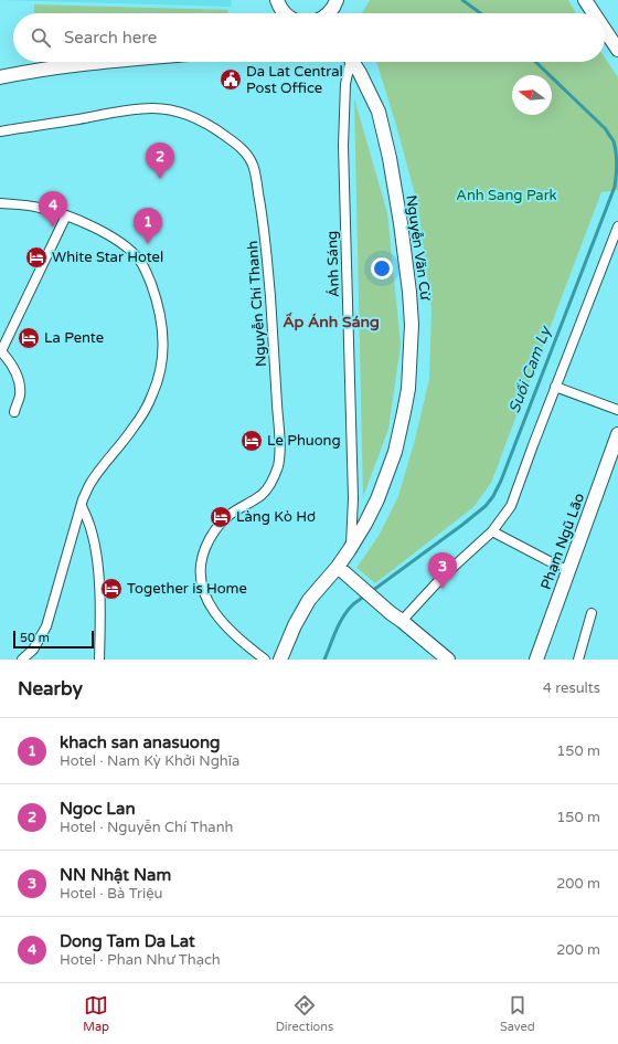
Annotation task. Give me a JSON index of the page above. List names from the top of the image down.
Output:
{
  "streets": {
    "main road": ["Nguyễn Văn Cừ", "Phạm Ngũ Lão"],
    "street": ["Ánh Sáng", "Nguyễn Chí Thanh"]
  },
  "crossings": [
    ["Nguyễn Văn Cừ", "Ánh Sáng"]
  ],
  "districts": ["Ấp Ánh Sáng"],
  "water": ["Suối Cam Ly"],
  "parks": ["Anh Sang Park"],
  "places": {
    "public building": ["Da Lat Central Post Office"],
    "hotel": [
      "White Star Hotel",
      "La Pente",
      "Le Phuong",
      "Làng Kò Hơ",
      "Together is Home"
    ]
  },
  "scale_bar": "50 m",
  "north": "left",
  "page": {
    "search": "Search here",
    "pins": [
      "2",
      "4",
      "1",
      "3"
    ],
    "scale": "50 m",
    "heading": ["Nearby", "4 results"],
    "list": [
      {
        "mark": "1",
        "name": "khach san anasuong",
        "note": "Hotel · Nam Kỳ Khởi Nghĩa",
        "value": "150 m"
      },
      {
        "mark": "2",
        "name": "Ngoc Lan",
        "note": "Hotel · Nguyễn Chí Thanh",
        "value": "150 m"
      },
      {
        "mark": "3",
        "name": "NN Nhật Nam",
        "note": "Hotel · Bà Triệu",
        "value": "200 m"
      },
      {
        "mark": "4",
        "name": "Dong Tam Da Lat",
        "note": "Hotel · Phan Như Thạch",
        "value": "200 m"
      }
    ],
    "nav": ["Map", "Directions", "Saved"]
  }
}
